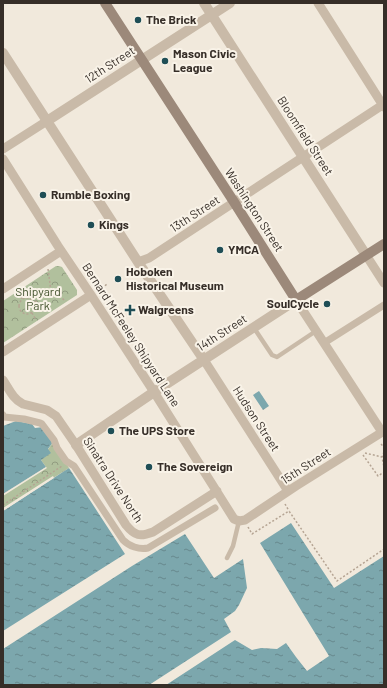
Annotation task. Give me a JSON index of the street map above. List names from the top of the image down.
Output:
{
  "streets": {
    "main road": ["Washington Street", "14th Street"],
    "street": [
      "12th Street",
      "Bloomfield Street",
      "13th Street",
      "Bernard McFeeley Shipyard Lane",
      "Hudson Street",
      "15th Street",
      "Sinatra Drive North"
    ]
  },
  "crossings": [
    ["12th Street", "Bloomfield Street"],
    ["12th Street", "Washington Street"],
    ["Bloomfield Street", "13th Street"],
    ["Bloomfield Street", "14th Street"],
    ["Washington Street", "13th Street"],
    ["Washington Street", "14th Street"],
    ["Washington Street", "15th Street"],
    ["14th Street", "Bernard McFeeley Shipyard Lane"],
    ["14th Street", "Hudson Street"],
    ["14th Street", "Sinatra Drive North"],
    ["Bernard McFeeley Shipyard Lane", "15th Street"],
    ["Bernard McFeeley Shipyard Lane", "Sinatra Drive North"],
    ["Hudson Street", "15th Street"]
  ],
  "parks": ["Shipyard Park"],
  "places": {
    "other": [
      "The Brick",
      "Mason Civic League",
      "Rumble Boxing",
      "Kings",
      "YMCA",
      "Hoboken Historical Museum",
      "SoulCycle",
      "The UPS Store",
      "The Sovereign"
    ],
    "health": ["Walgreens"]
  }
}
